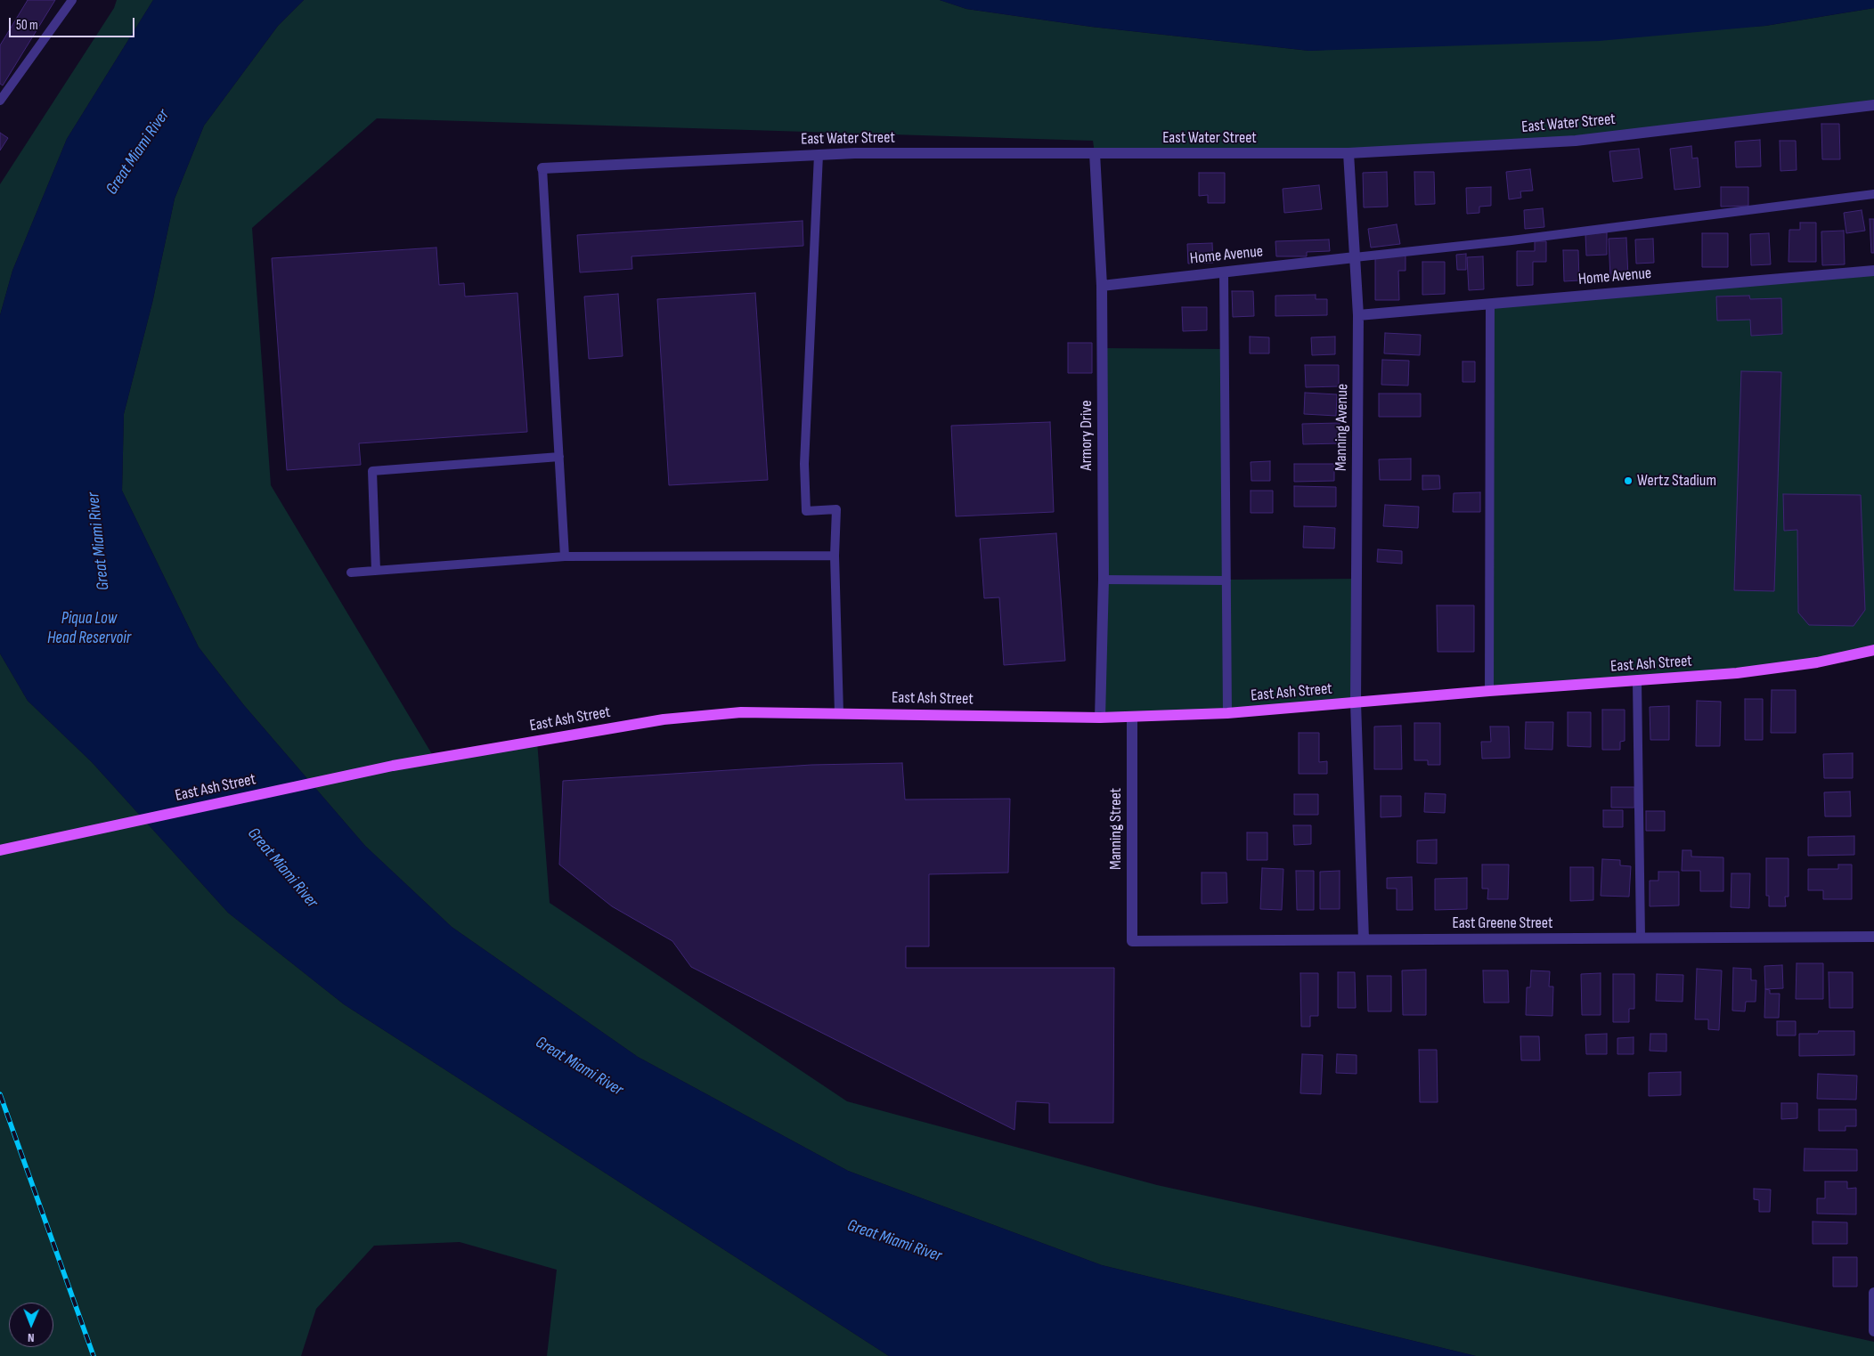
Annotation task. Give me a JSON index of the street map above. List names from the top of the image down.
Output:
{
  "streets": {
    "main road": ["East Ash Street"],
    "street": [
      "East Water Street",
      "Home Avenue",
      "Manning Avenue",
      "Armory Drive",
      "Manning Street",
      "East Greene Street"
    ]
  },
  "crossings": [
    ["East Water Street", "Manning Avenue"],
    ["East Water Street", "Armory Drive"],
    ["Home Avenue", "Manning Avenue"],
    ["Home Avenue", "Armory Drive"],
    ["Manning Avenue", "East Ash Street"],
    ["Manning Avenue", "East Greene Street"],
    ["Armory Drive", "East Ash Street"],
    ["East Ash Street", "Manning Street"],
    ["Manning Street", "East Greene Street"]
  ],
  "water": ["Great Miami River", "Piqua Low Head Reservoir"],
  "places": ["Wertz Stadium"],
  "scale_bar": "50 m",
  "north": "bottom"
}
